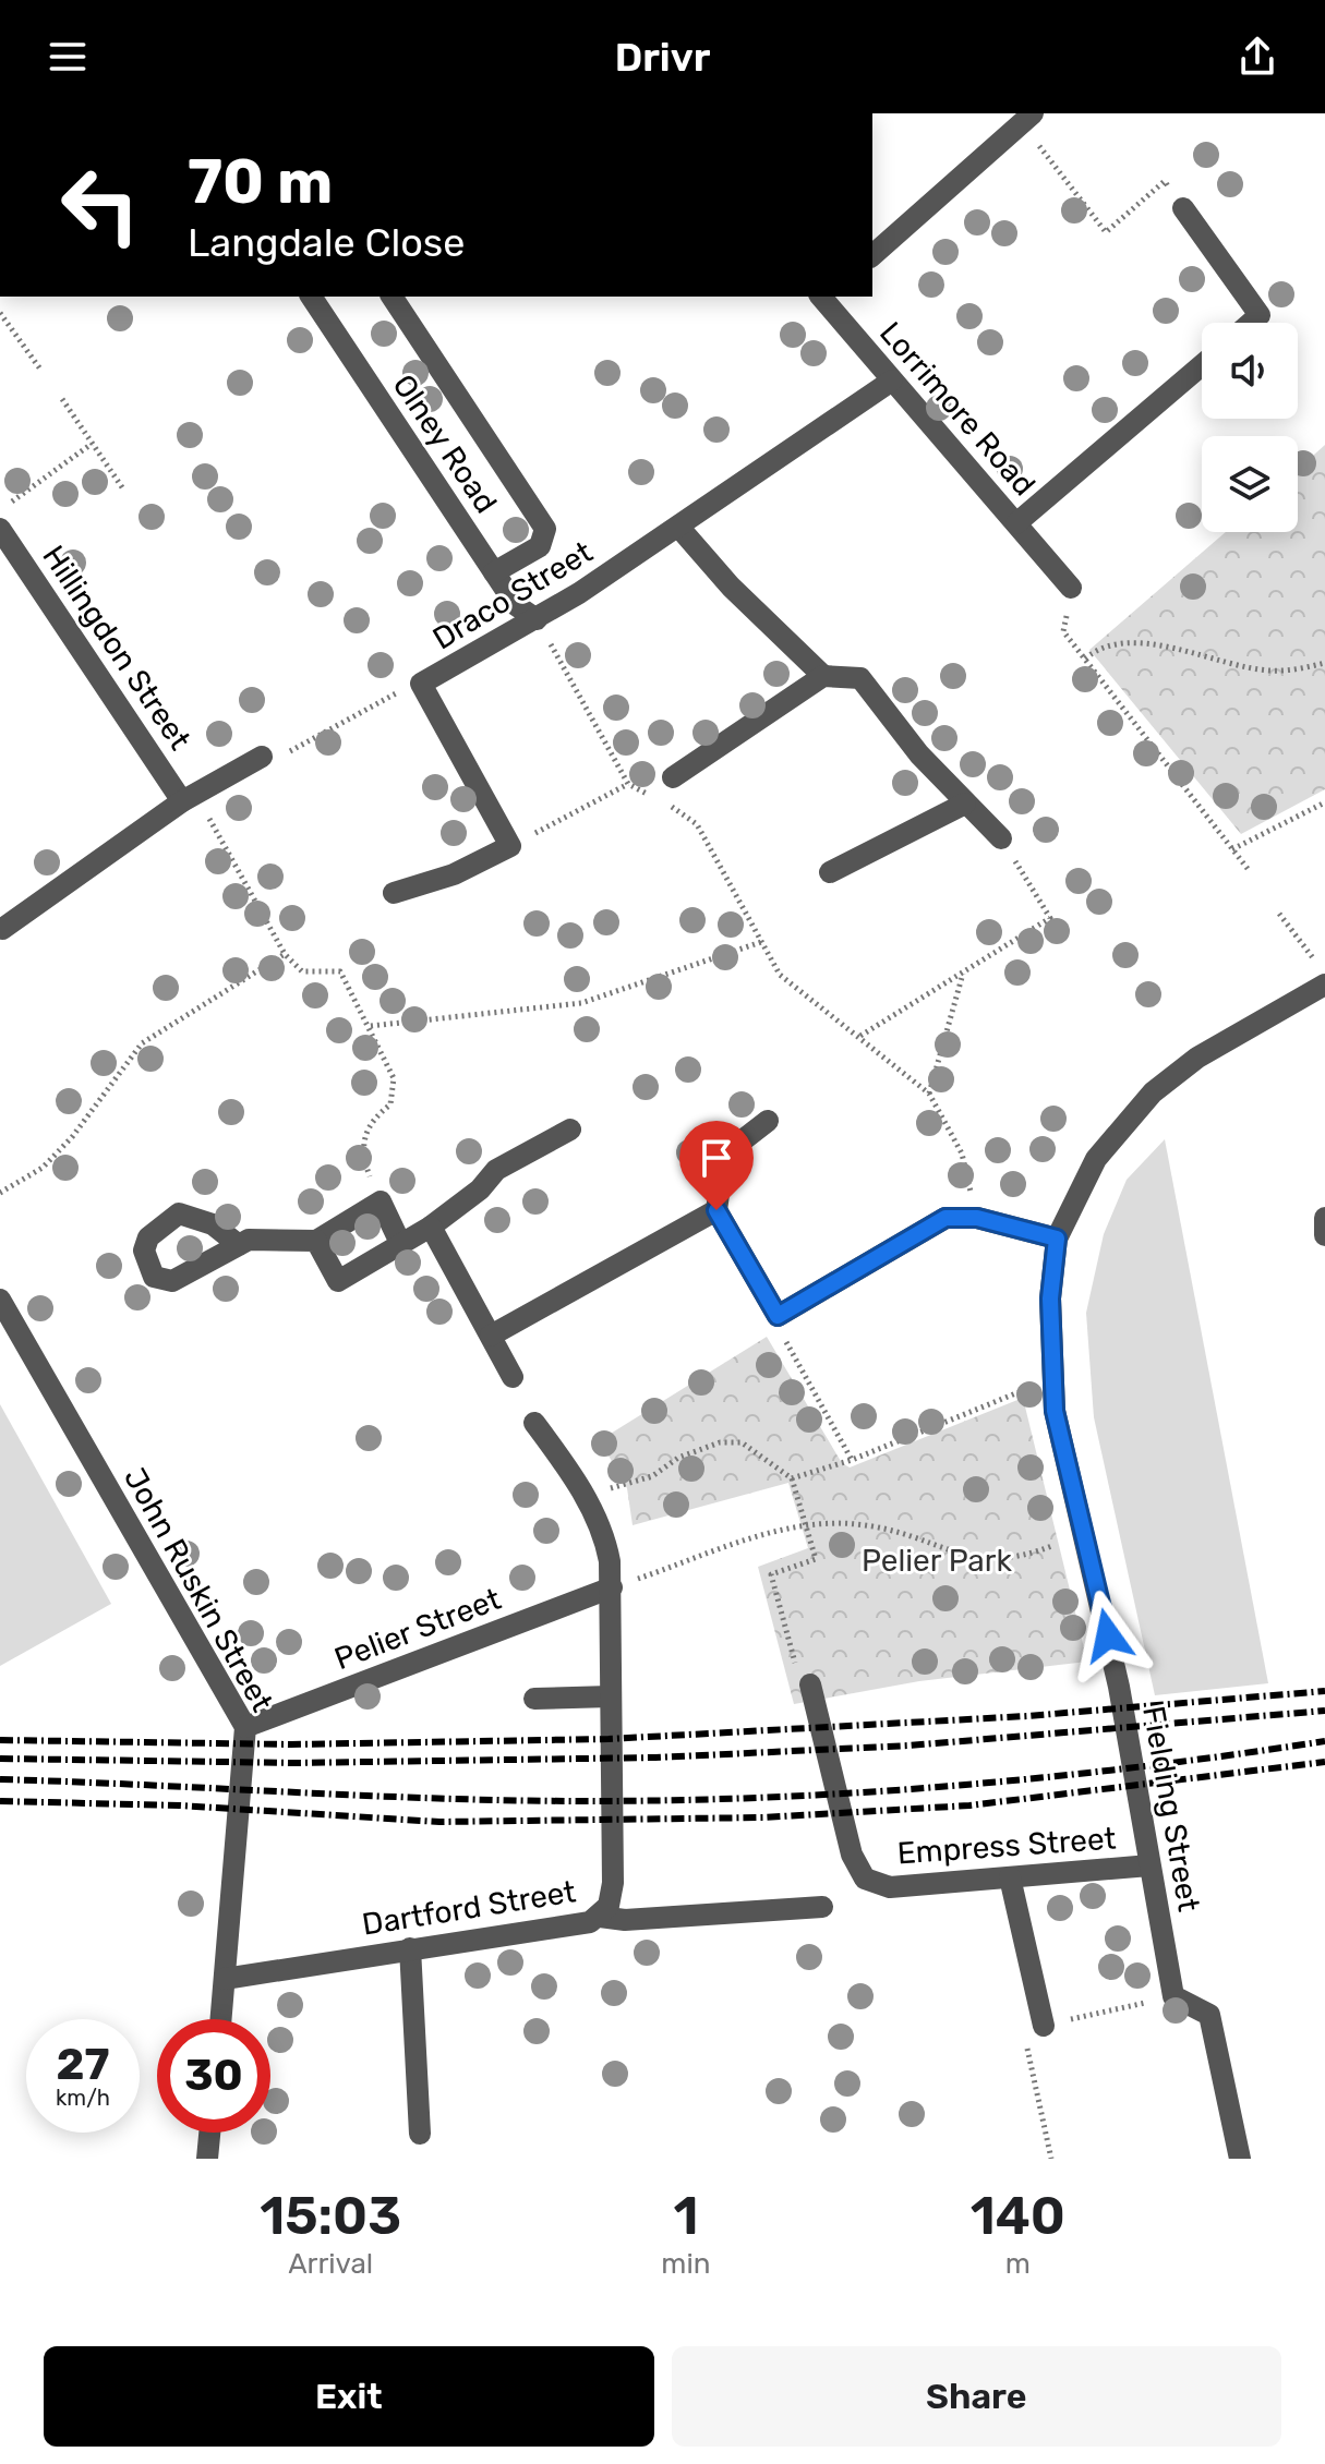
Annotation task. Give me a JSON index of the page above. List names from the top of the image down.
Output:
{
  "streets": {
    "street": [
      "Lorrimore Road",
      "Olney Road",
      "Draco Street",
      "Hillingdon Street",
      "John Ruskin Street",
      "Pelier Street",
      "Fielding Street",
      "Empress Street",
      "Dartford Street"
    ]
  },
  "crossings": [
    ["Lorrimore Road", "Draco Street"],
    ["Olney Road", "Draco Street"],
    ["John Ruskin Street", "Pelier Street"],
    ["John Ruskin Street", "Dartford Street"],
    ["Pelier Street", "Dartford Street"],
    ["Fielding Street", "Empress Street"]
  ],
  "parks": ["Pelier Park"],
  "page": {
    "header": "Drivr",
    "turn": ["70 m", "Langdale Close"],
    "speed": "27 km/h",
    "limit": "30",
    "eta": [
      "15:03",
      "Arrival",
      "1",
      "min",
      "140",
      "m"
    ],
    "buttons": ["Exit", "Share"]
  }
}
